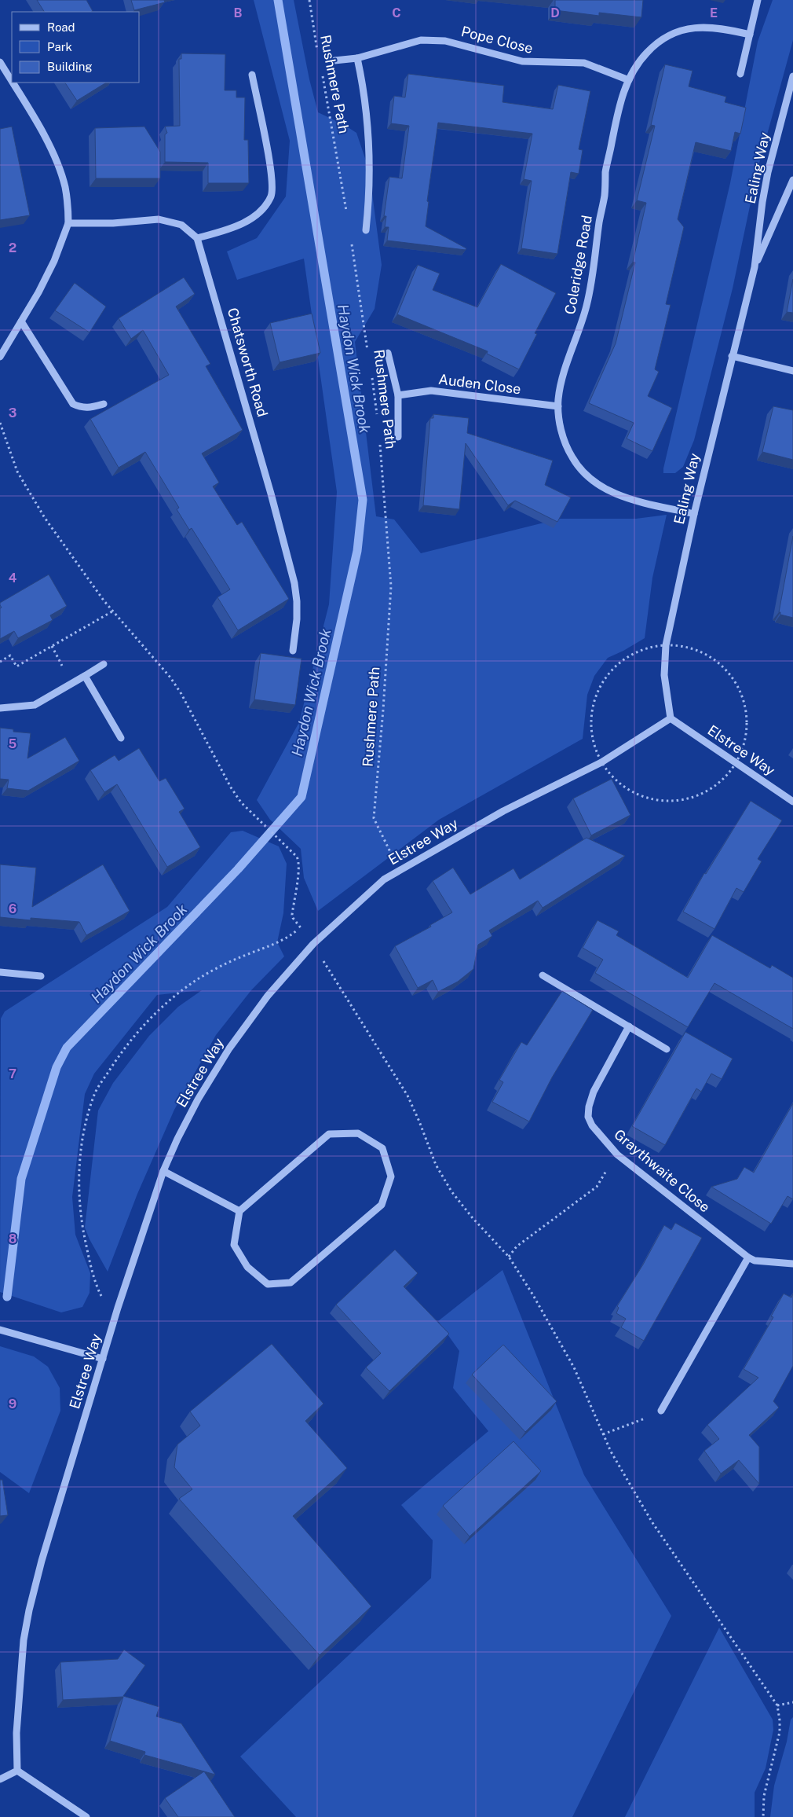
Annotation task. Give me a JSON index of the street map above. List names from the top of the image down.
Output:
{
  "streets": {
    "street": [
      "Pope Close",
      "Ealing Way",
      "Coleridge Road",
      "Chatsworth Road",
      "Auden Close",
      "Elstree Way",
      "Graythwaite Close"
    ],
    "path": ["Rushmere Path"]
  },
  "crossings": [
    ["Pope Close", "Coleridge Road"],
    ["Rushmere Path", "Elstree Way"],
    ["Ealing Way", "Coleridge Road"],
    ["Ealing Way", "Elstree Way"],
    ["Coleridge Road", "Auden Close"]
  ],
  "water": ["Haydon Wick Brook"],
  "legend": ["Road", "Park", "Building"],
  "grid": {
    "columns": [
      "B",
      "C",
      "D",
      "E"
    ],
    "rows": [
      "2",
      "3",
      "4",
      "5",
      "6",
      "7",
      "8",
      "9"
    ]
  }
}
